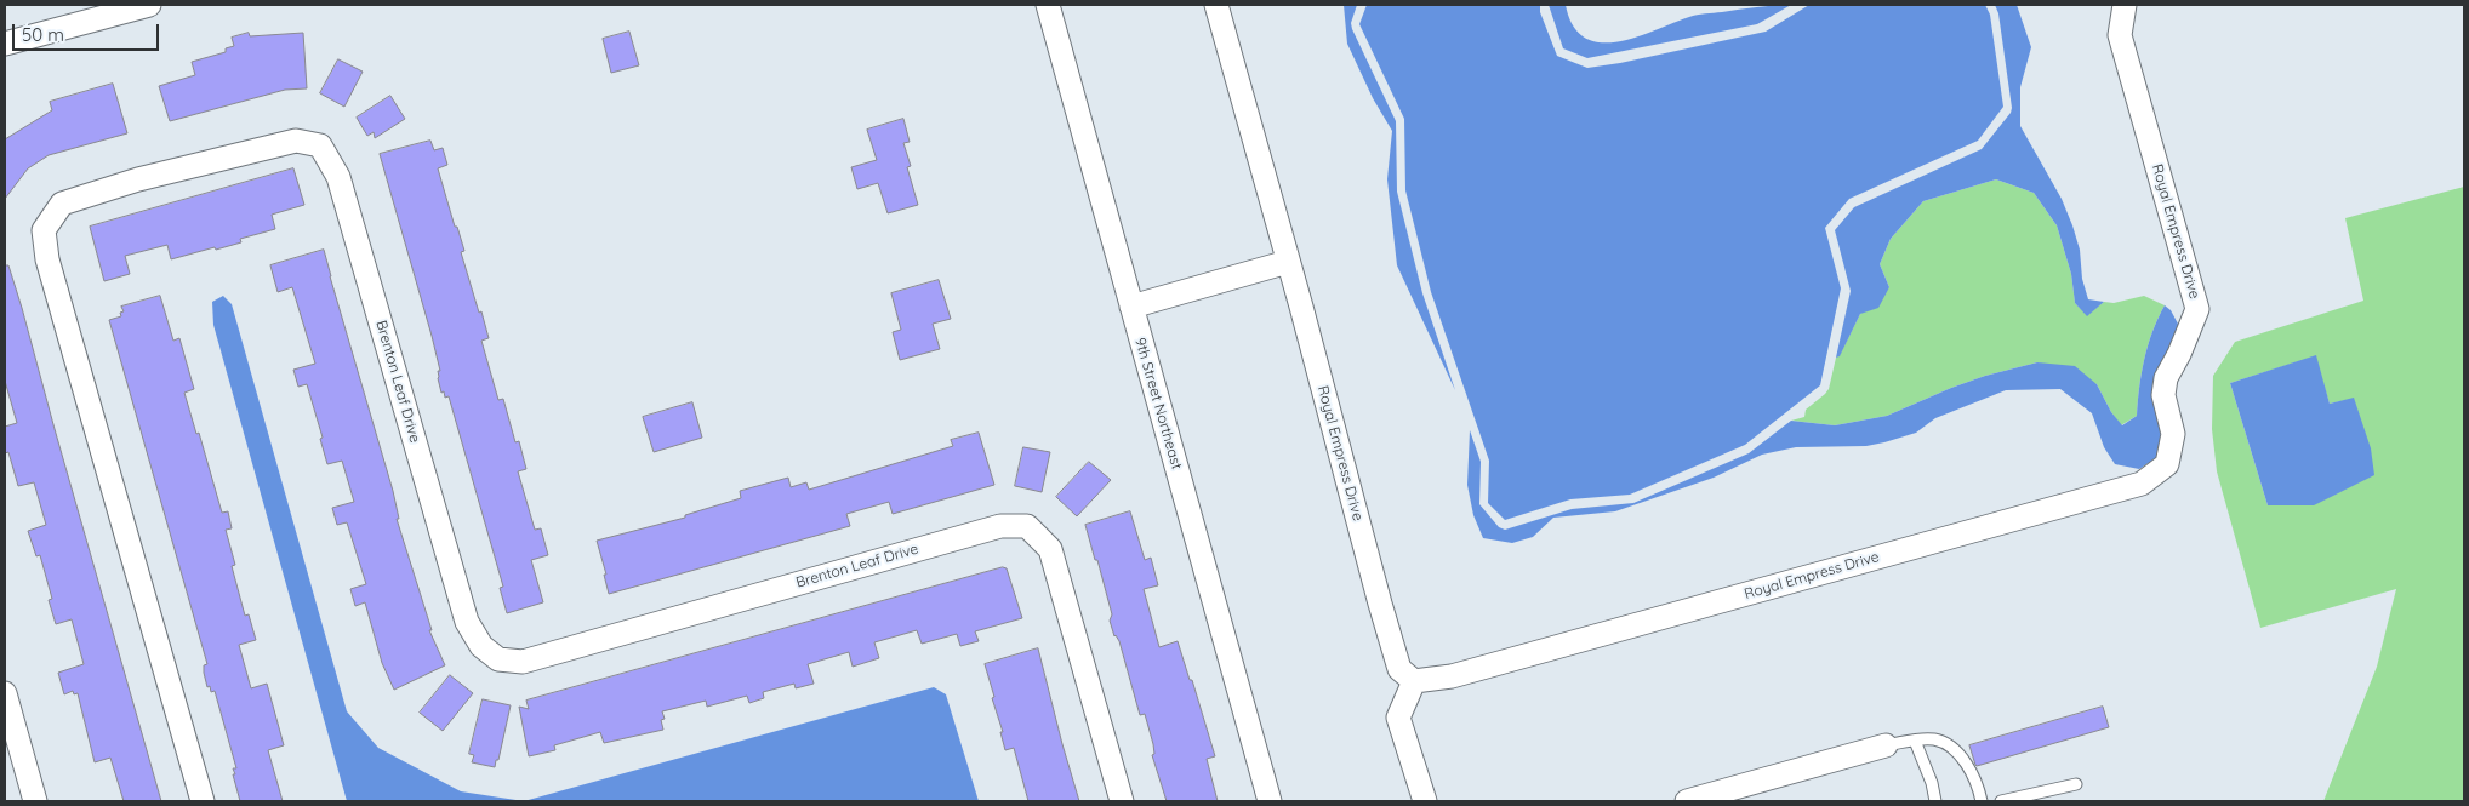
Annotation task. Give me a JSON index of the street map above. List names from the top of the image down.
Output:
{
  "streets": {
    "street": ["Royal Empress Drive", "Brenton Leaf Drive", "9th Street Northeast"]
  },
  "scale_bar": "50 m"
}
